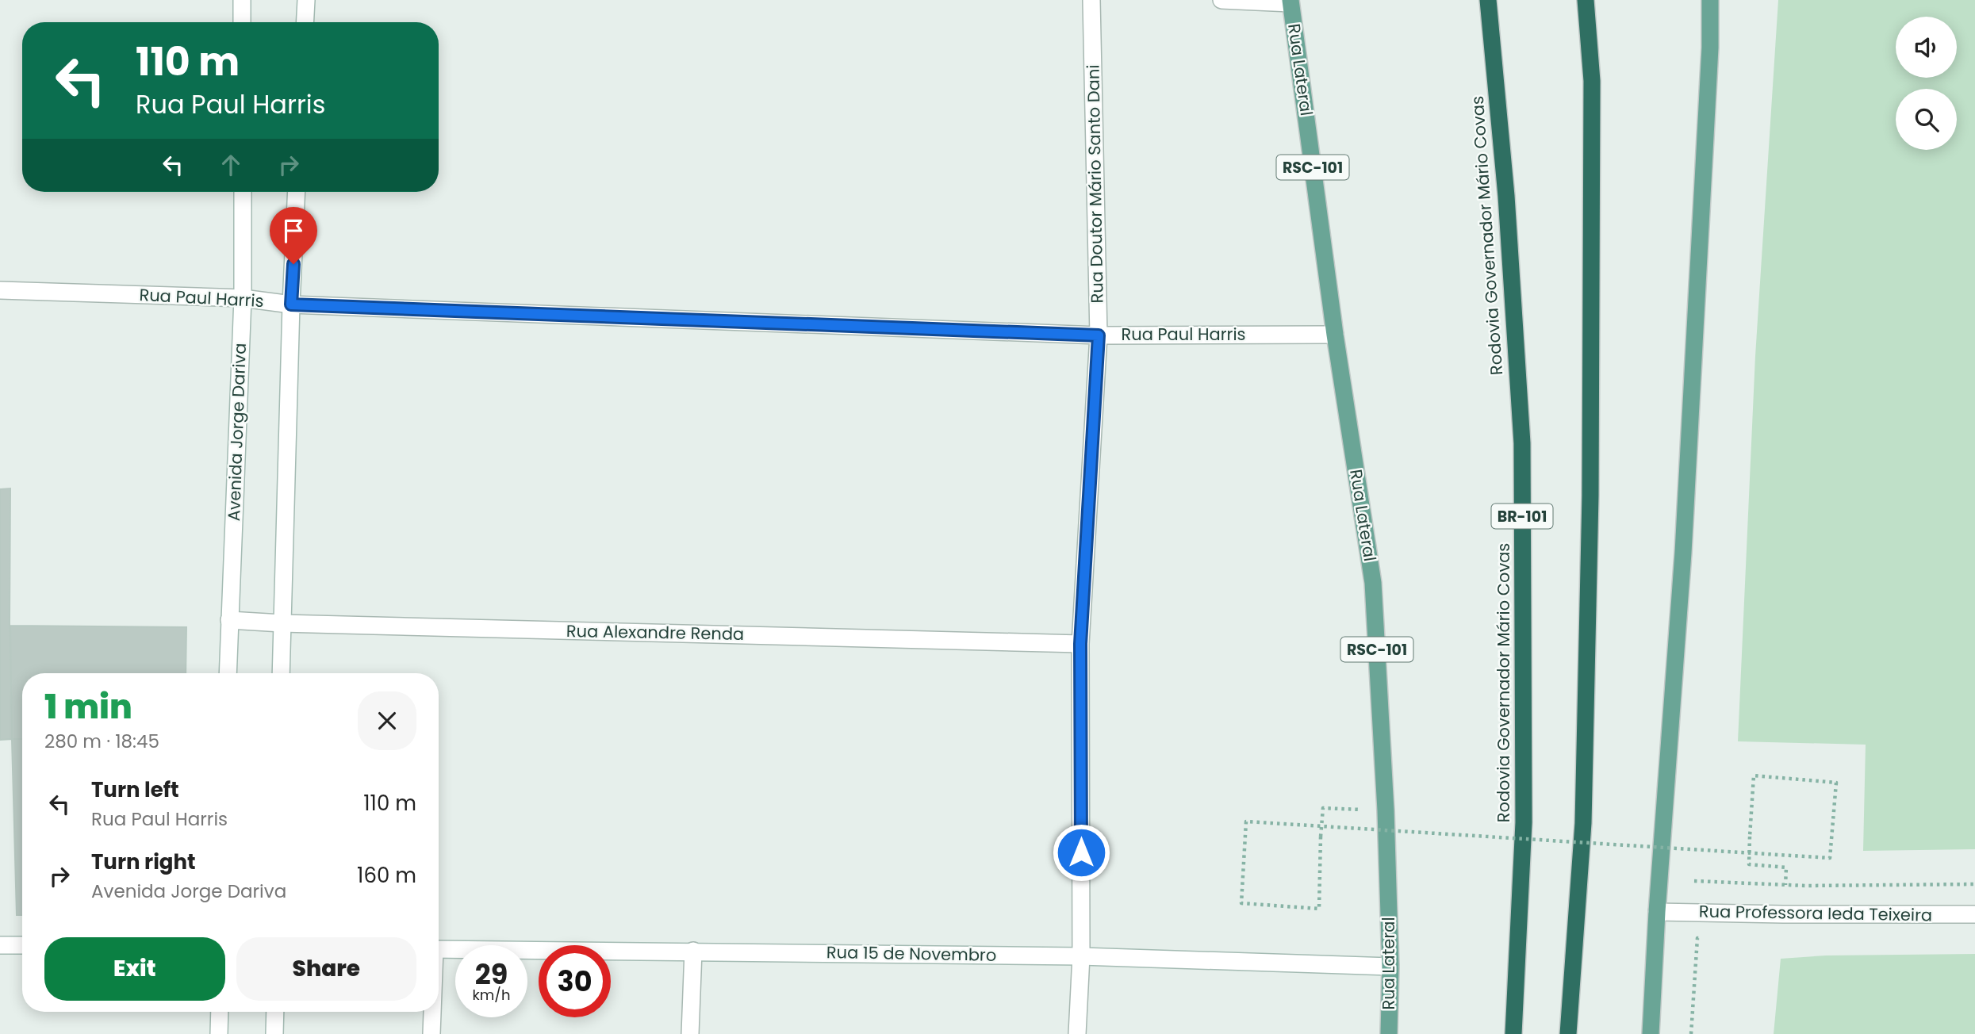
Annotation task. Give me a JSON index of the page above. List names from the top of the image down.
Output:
{
  "streets": {
    "highway": ["Rodovia Governador Mário Covas", "BR-101"],
    "main road": ["Rua Lateral", "RSC-101"],
    "street": [
      "Rua Doutor Mário Santo Dani",
      "Rua Paul Harris",
      "Avenida Jorge Dariva",
      "Rua Alexandre Renda",
      "Rua Professora Ieda Teixeira",
      "Rua 15 de Novembro"
    ]
  },
  "crossings": [
    ["Rua Lateral", "Rua Paul Harris"],
    ["Rua Lateral", "Rua 15 de Novembro"],
    ["Rua Doutor Mário Santo Dani", "Rua Paul Harris"],
    ["Rua Doutor Mário Santo Dani", "Rua Alexandre Renda"],
    ["Rua Doutor Mário Santo Dani", "Rua 15 de Novembro"],
    ["Rua Paul Harris", "Avenida Jorge Dariva"],
    ["Avenida Jorge Dariva", "Rua Alexandre Renda"]
  ],
  "page": {
    "turn": ["110 m", "Rua Paul Harris"],
    "heading": ["1 min", "280 m · 18:45"],
    "list": [
      {
        "name": "Turn left",
        "note": "Rua Paul Harris",
        "value": "110 m"
      },
      {
        "name": "Turn right",
        "note": "Avenida Jorge Dariva",
        "value": "160 m"
      }
    ],
    "buttons": ["Exit", "Share"],
    "speed": "29 km/h",
    "limit": "30"
  }
}
